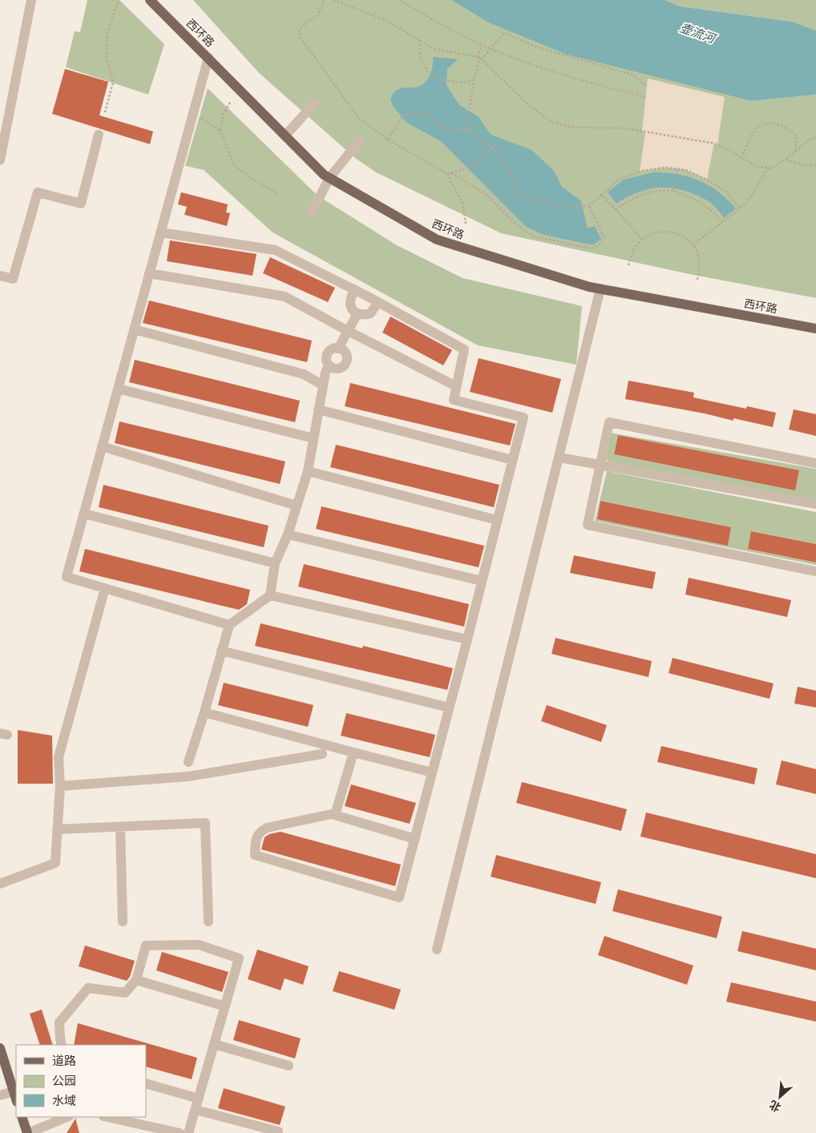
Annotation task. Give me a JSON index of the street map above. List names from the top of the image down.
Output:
{
  "streets": {
    "main road": ["西环路"]
  },
  "water": ["壶流河"],
  "legend": ["道路", "公园", "水域"],
  "north": "bottom left"
}
